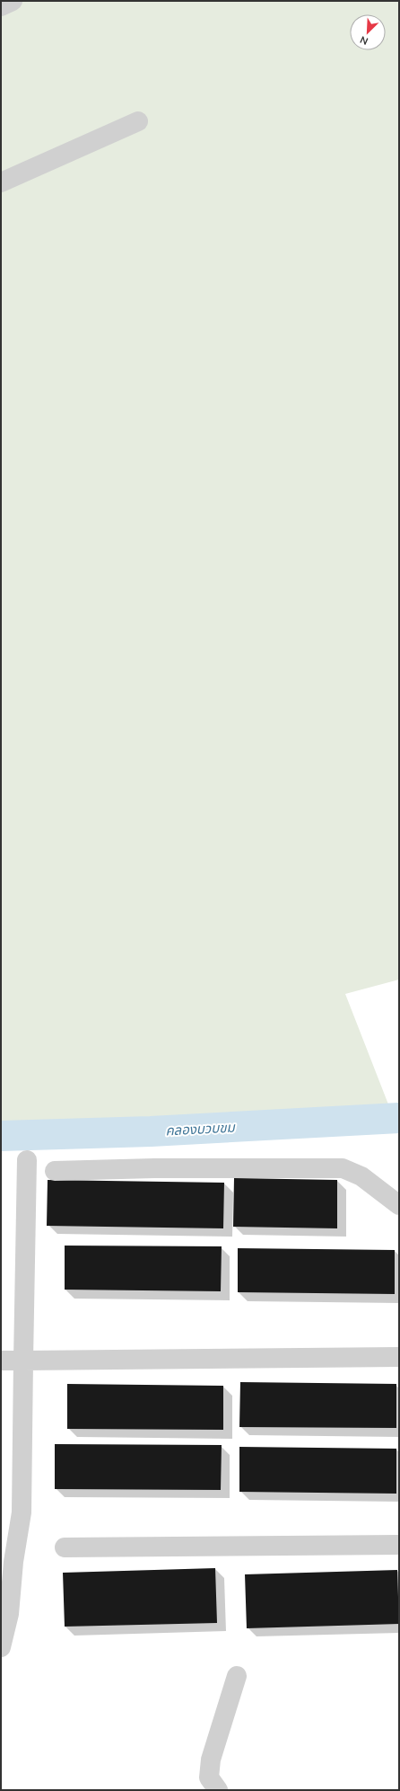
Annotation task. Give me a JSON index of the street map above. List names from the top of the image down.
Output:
{
  "water": ["คลองบวบขม"],
  "north": "bottom left"
}
